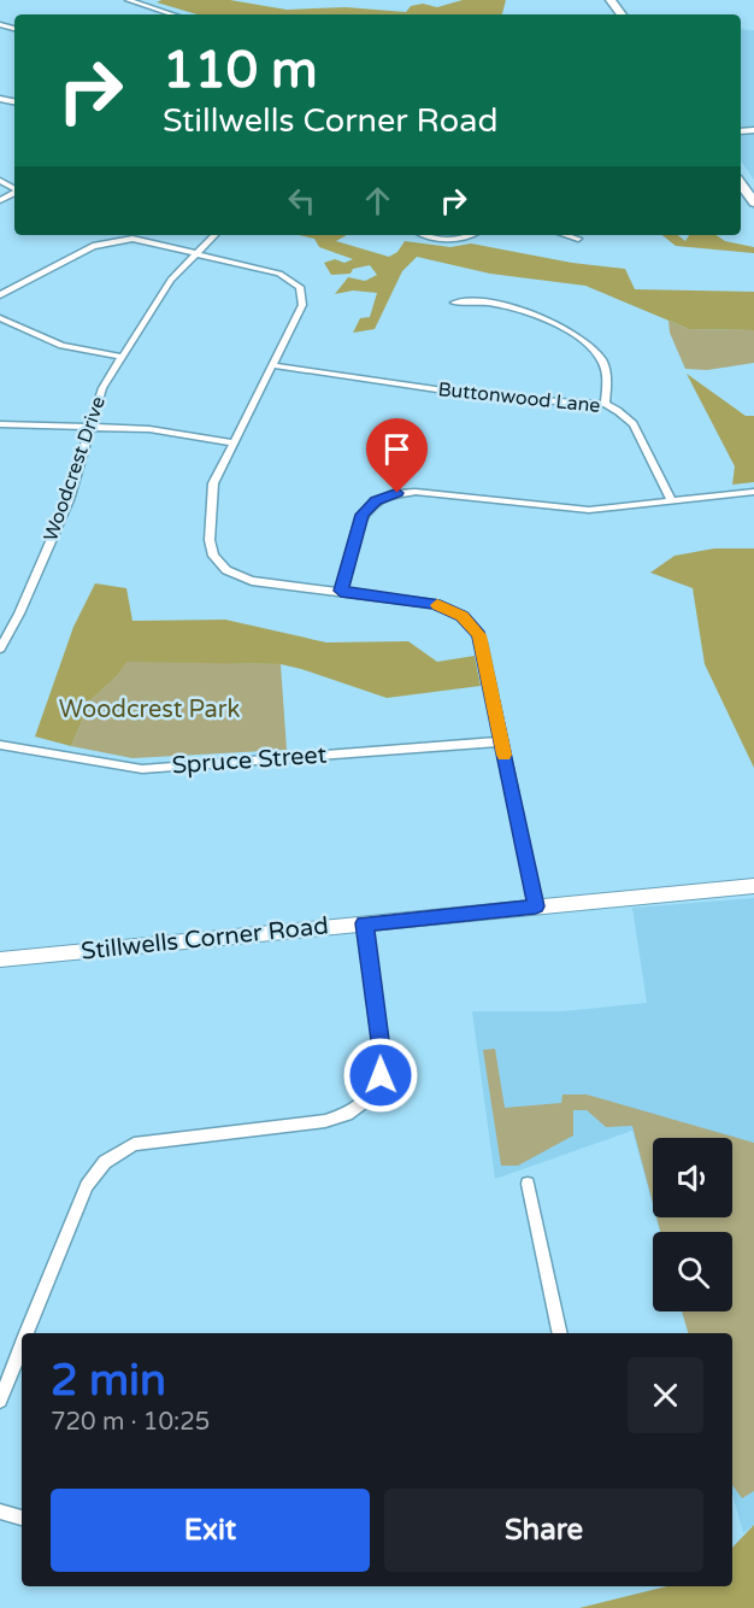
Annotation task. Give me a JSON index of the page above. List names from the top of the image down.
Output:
{
  "streets": {
    "street": [
      "Buttonwood Lane",
      "Woodcrest Drive",
      "Spruce Street",
      "Stillwells Corner Road"
    ]
  },
  "parks": ["Woodcrest Park"],
  "page": {
    "turn": ["110 m", "Stillwells Corner Road"],
    "heading": ["2 min", "720 m · 10:25"],
    "buttons": ["Exit", "Share"]
  }
}
